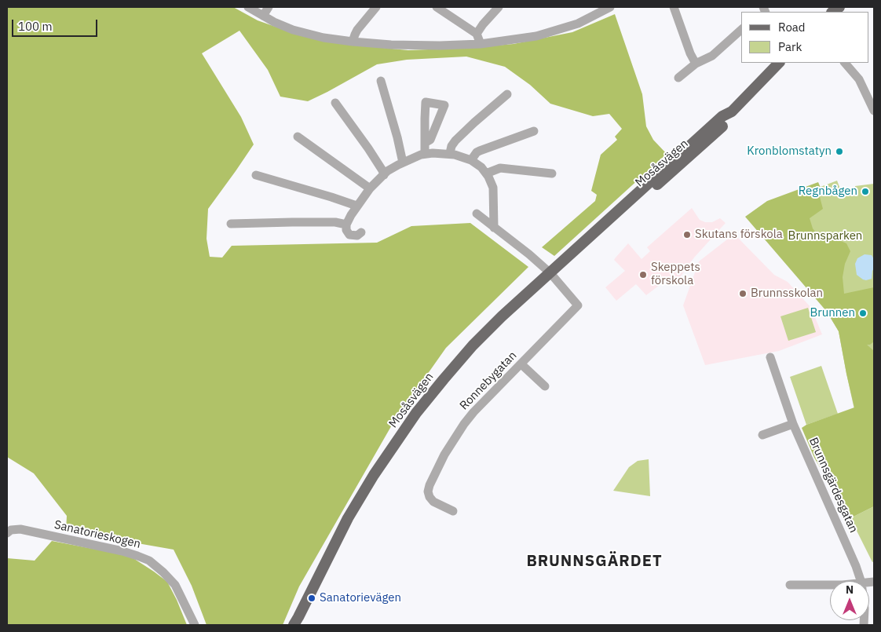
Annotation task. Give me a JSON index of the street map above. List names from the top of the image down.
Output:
{
  "streets": {
    "main road": ["Mosåsvägen"],
    "street": ["Ronnebygatan", "Brunnsgärdesgatan", "Sanatorieskogen"]
  },
  "crossings": [
    ["Mosåsvägen", "Ronnebygatan"]
  ],
  "districts": ["BRUNNSGÄRDET"],
  "parks": ["Brunnsparken"],
  "places": [
    "Kronblomstatyn",
    "Regnbågen",
    "Skutans förskola",
    "Skeppets förskola",
    "Brunnsskolan",
    "Brunnen",
    "Sanatorievägen"
  ],
  "legend": ["Road", "Park"],
  "scale_bar": "100 m",
  "north": "top"
}
